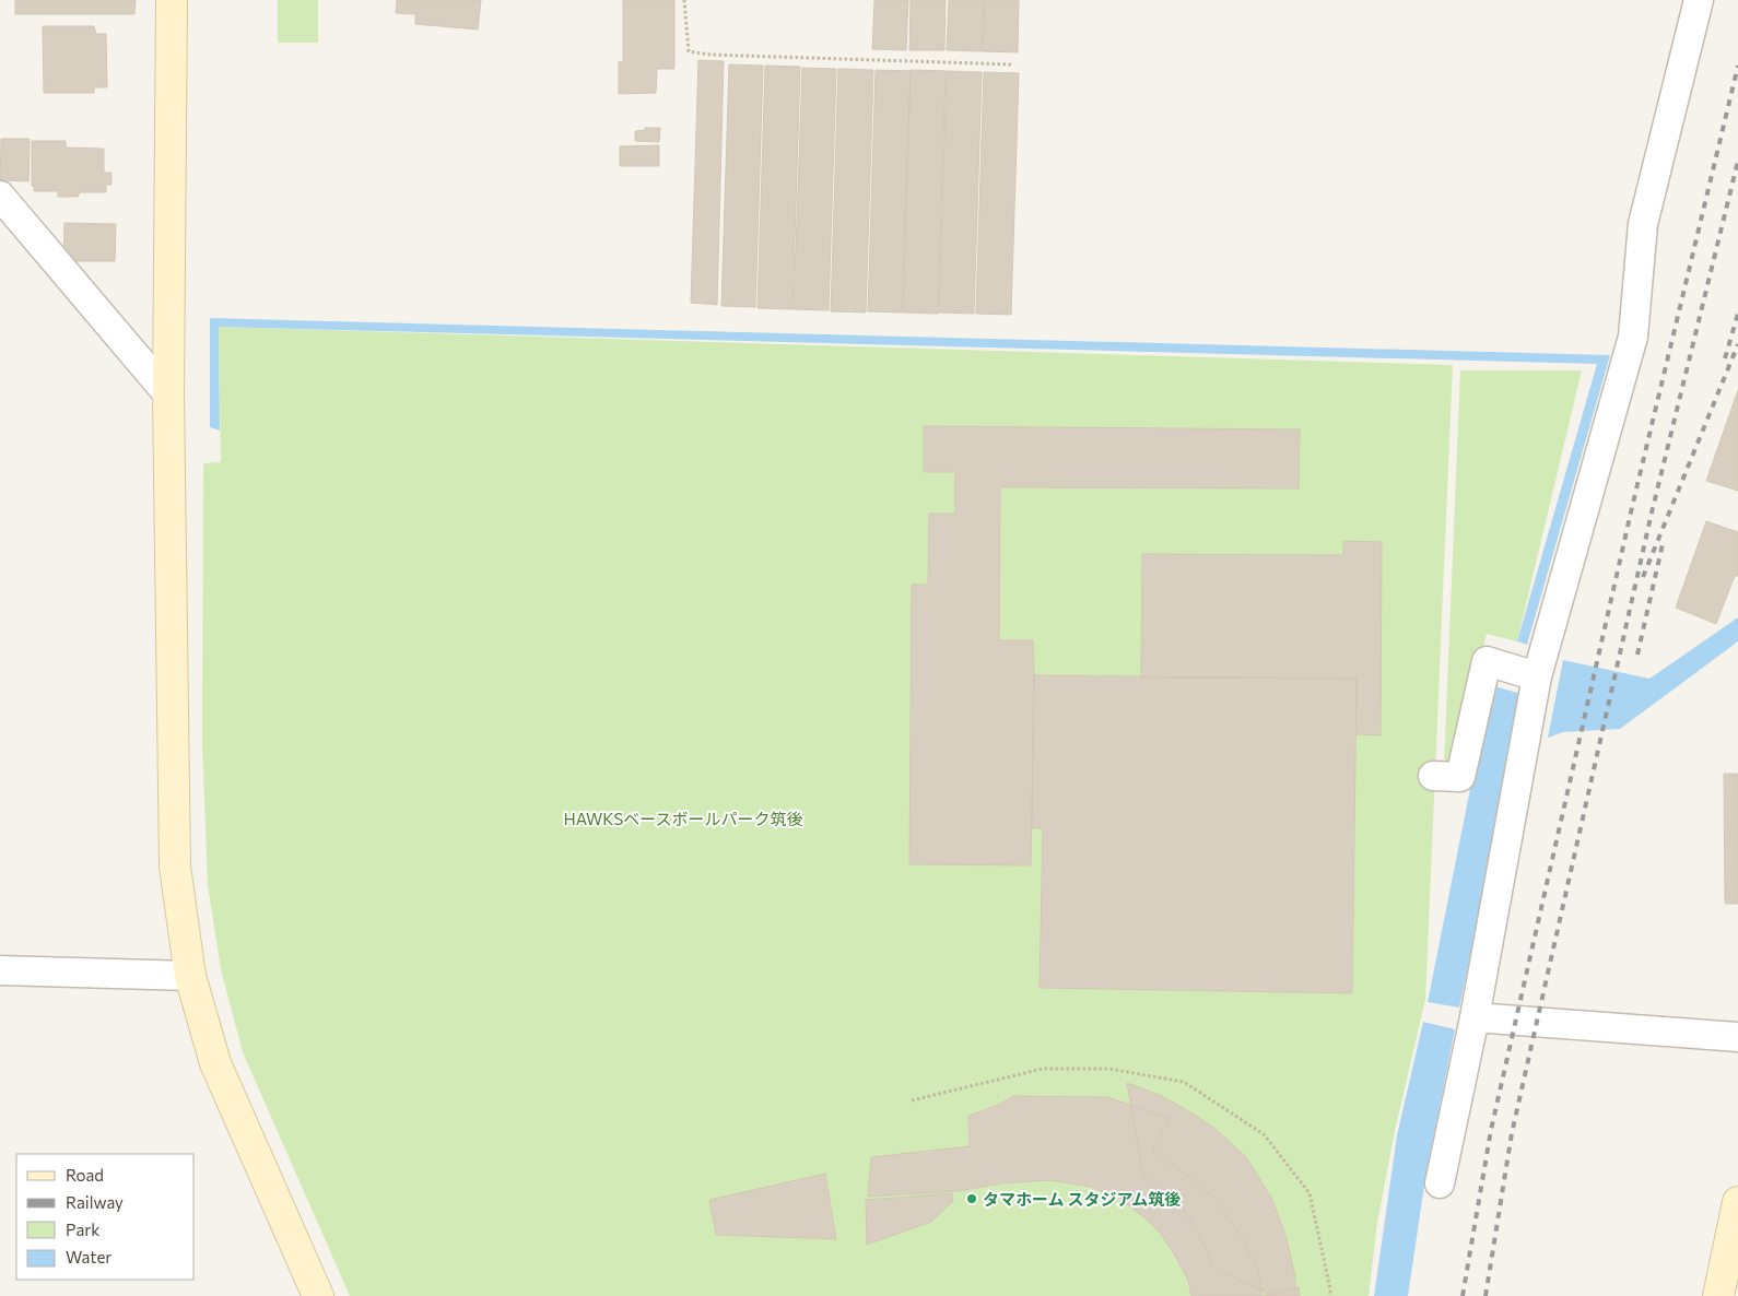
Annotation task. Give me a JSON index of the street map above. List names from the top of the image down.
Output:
{
  "parks": ["HAWKSベースボールパーク筑後"],
  "places": ["タマホーム スタジアム筑後"],
  "legend": [
    "Road",
    "Railway",
    "Park",
    "Water"
  ]
}
